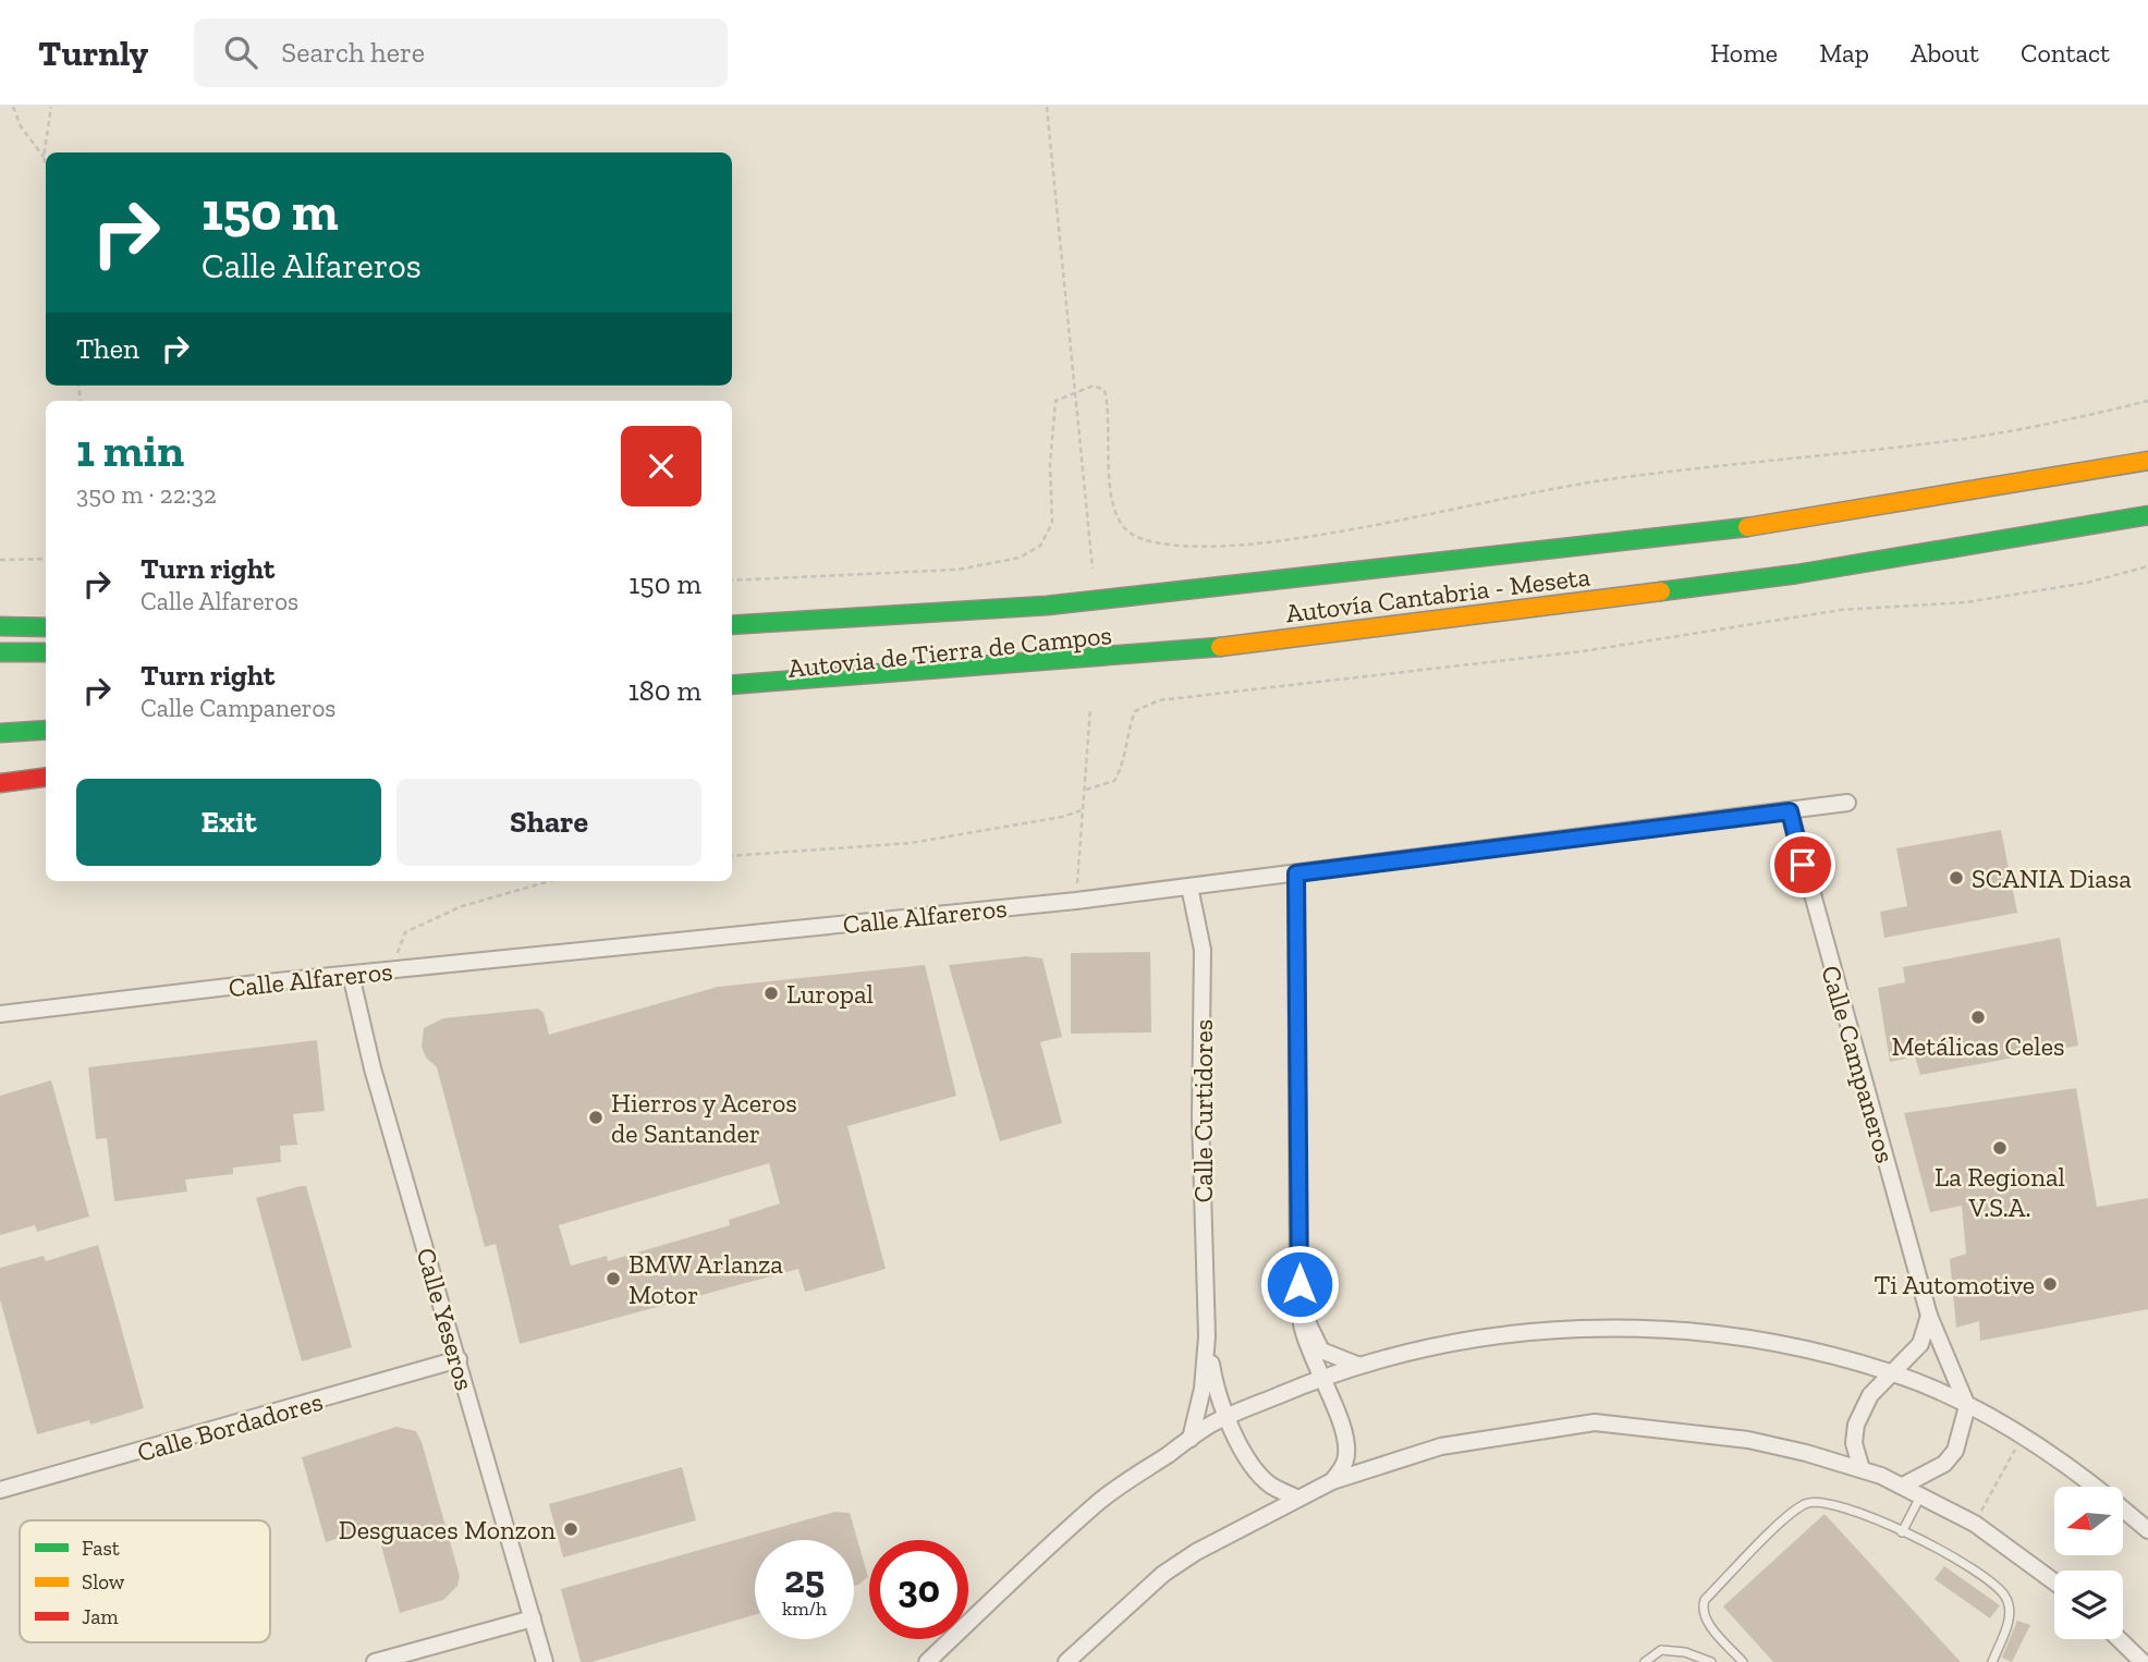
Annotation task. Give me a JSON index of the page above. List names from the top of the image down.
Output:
{
  "streets": {
    "highway": ["Autovía Cantabria - Meseta", "Autovia de Tierra de Campos"],
    "street": [
      "Calle Alfareros",
      "Calle Campaneros",
      "Calle Curtidores",
      "Calle Yeseros",
      "Calle Bordadores"
    ]
  },
  "crossings": [
    ["Autovía Cantabria - Meseta", "Autovia de Tierra de Campos"],
    ["Calle Alfareros", "Calle Campaneros"],
    ["Calle Alfareros", "Calle Curtidores"],
    ["Calle Alfareros", "Calle Yeseros"],
    ["Calle Yeseros", "Calle Bordadores"]
  ],
  "places": [
    "SCANIA Diasa",
    "Luropal",
    "Metálicas Celes",
    "Hierros y Aceros de Santander",
    "La Regional V.S.A.",
    "BMW Arlanza Motor",
    "Ti Automotive",
    "Desguaces Monzon"
  ],
  "legend": ["Fast", "Slow", "Jam"],
  "north": "left",
  "page": {
    "header": "Turnly",
    "search": "Search here",
    "nav": [
      "Home",
      "Map",
      "About",
      "Contact"
    ],
    "turn": ["150 m", "Calle Alfareros"],
    "then": "Then",
    "heading": ["1 min", "350 m · 22:32"],
    "list": [
      {
        "name": "Turn right",
        "note": "Calle Alfareros",
        "value": "150 m"
      },
      {
        "name": "Turn right",
        "note": "Calle Campaneros",
        "value": "180 m"
      }
    ],
    "buttons": ["Exit", "Share"],
    "speed": "25 km/h",
    "limit": "30"
  }
}
